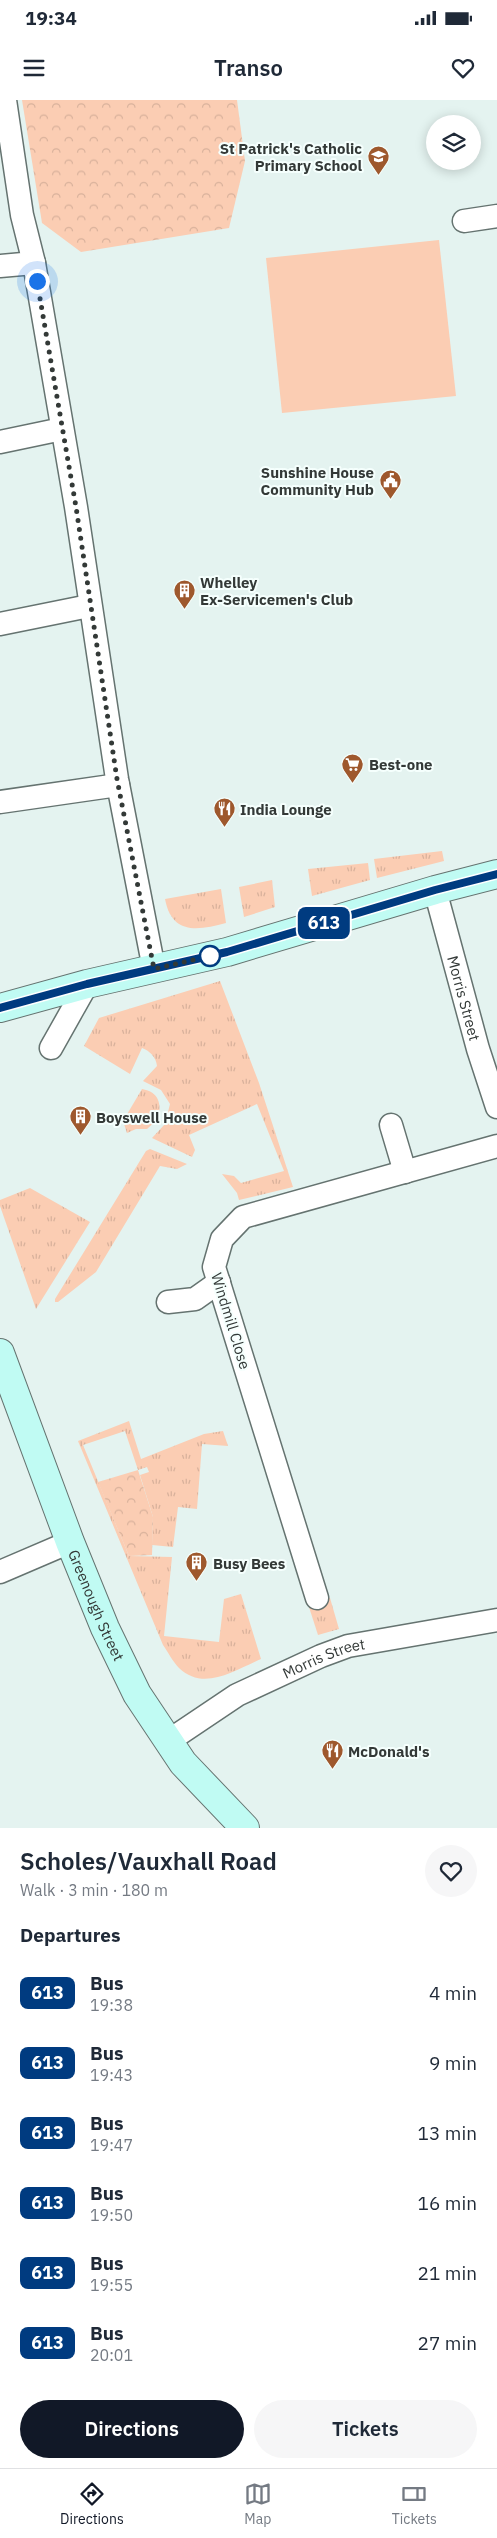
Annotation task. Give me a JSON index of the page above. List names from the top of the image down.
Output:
{
  "streets": {
    "street": ["Morris Street", "Windmill Close", "Greenough Street"]
  },
  "crossings": [
    ["Morris Street", "Greenough Street"]
  ],
  "places": {
    "school or university": ["St Patrick's Catholic Primary School"],
    "public building": ["Sunshine House Community Hub"],
    "building": ["Whelley Ex-Servicemen's Club", "Boyswell House", "Busy Bees"],
    "supermarket": ["Best-one"],
    "restaurant": ["India Lounge", "McDonald's"]
  },
  "lines": ["bus line 613"],
  "page": {
    "status": "19:34",
    "header": "Transo",
    "on_map": "613",
    "heading": [
      ["Scholes/Vauxhall Road", "Walk · 3 min · 180 m"],
      "Departures"
    ],
    "list": [
      {
        "mark": "613",
        "name": "Bus",
        "note": "19:38",
        "value": "4 min"
      },
      {
        "mark": "613",
        "name": "Bus",
        "note": "19:43",
        "value": "9 min"
      },
      {
        "mark": "613",
        "name": "Bus",
        "note": "19:47",
        "value": "13 min"
      },
      {
        "mark": "613",
        "name": "Bus",
        "note": "19:50",
        "value": "16 min"
      },
      {
        "mark": "613",
        "name": "Bus",
        "note": "19:55",
        "value": "21 min"
      },
      {
        "mark": "613",
        "name": "Bus",
        "note": "20:01",
        "value": "27 min"
      }
    ],
    "buttons": ["Directions", "Tickets"],
    "tabs": ["Directions", "Map", "Tickets"]
  }
}
